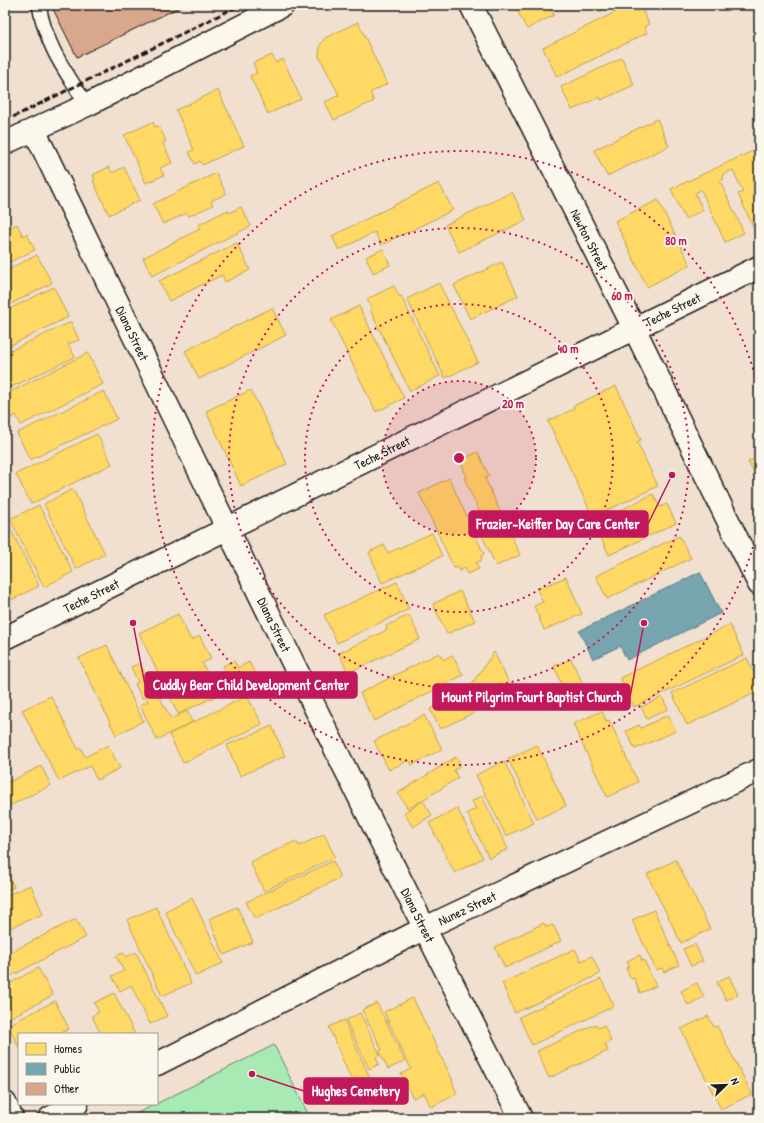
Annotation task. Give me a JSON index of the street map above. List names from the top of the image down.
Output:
{
  "streets": {
    "street": [
      "Newton Street",
      "Teche Street",
      "Diana Street",
      "Nunez Street"
    ]
  },
  "crossings": [
    ["Newton Street", "Teche Street"],
    ["Teche Street", "Diana Street"],
    ["Diana Street", "Nunez Street"]
  ],
  "places": [
    "Frazier-Keiffer Day Care Center",
    "Cuddly Bear Child Development Center",
    "Mount Pilgrim Fourt Baptist Church",
    "Hughes Cemetery"
  ],
  "legend": ["Homes", "Public", "Other"],
  "north": "top right",
  "rings": [
    "80 m",
    "60 m",
    "40 m",
    "20 m"
  ]
}
